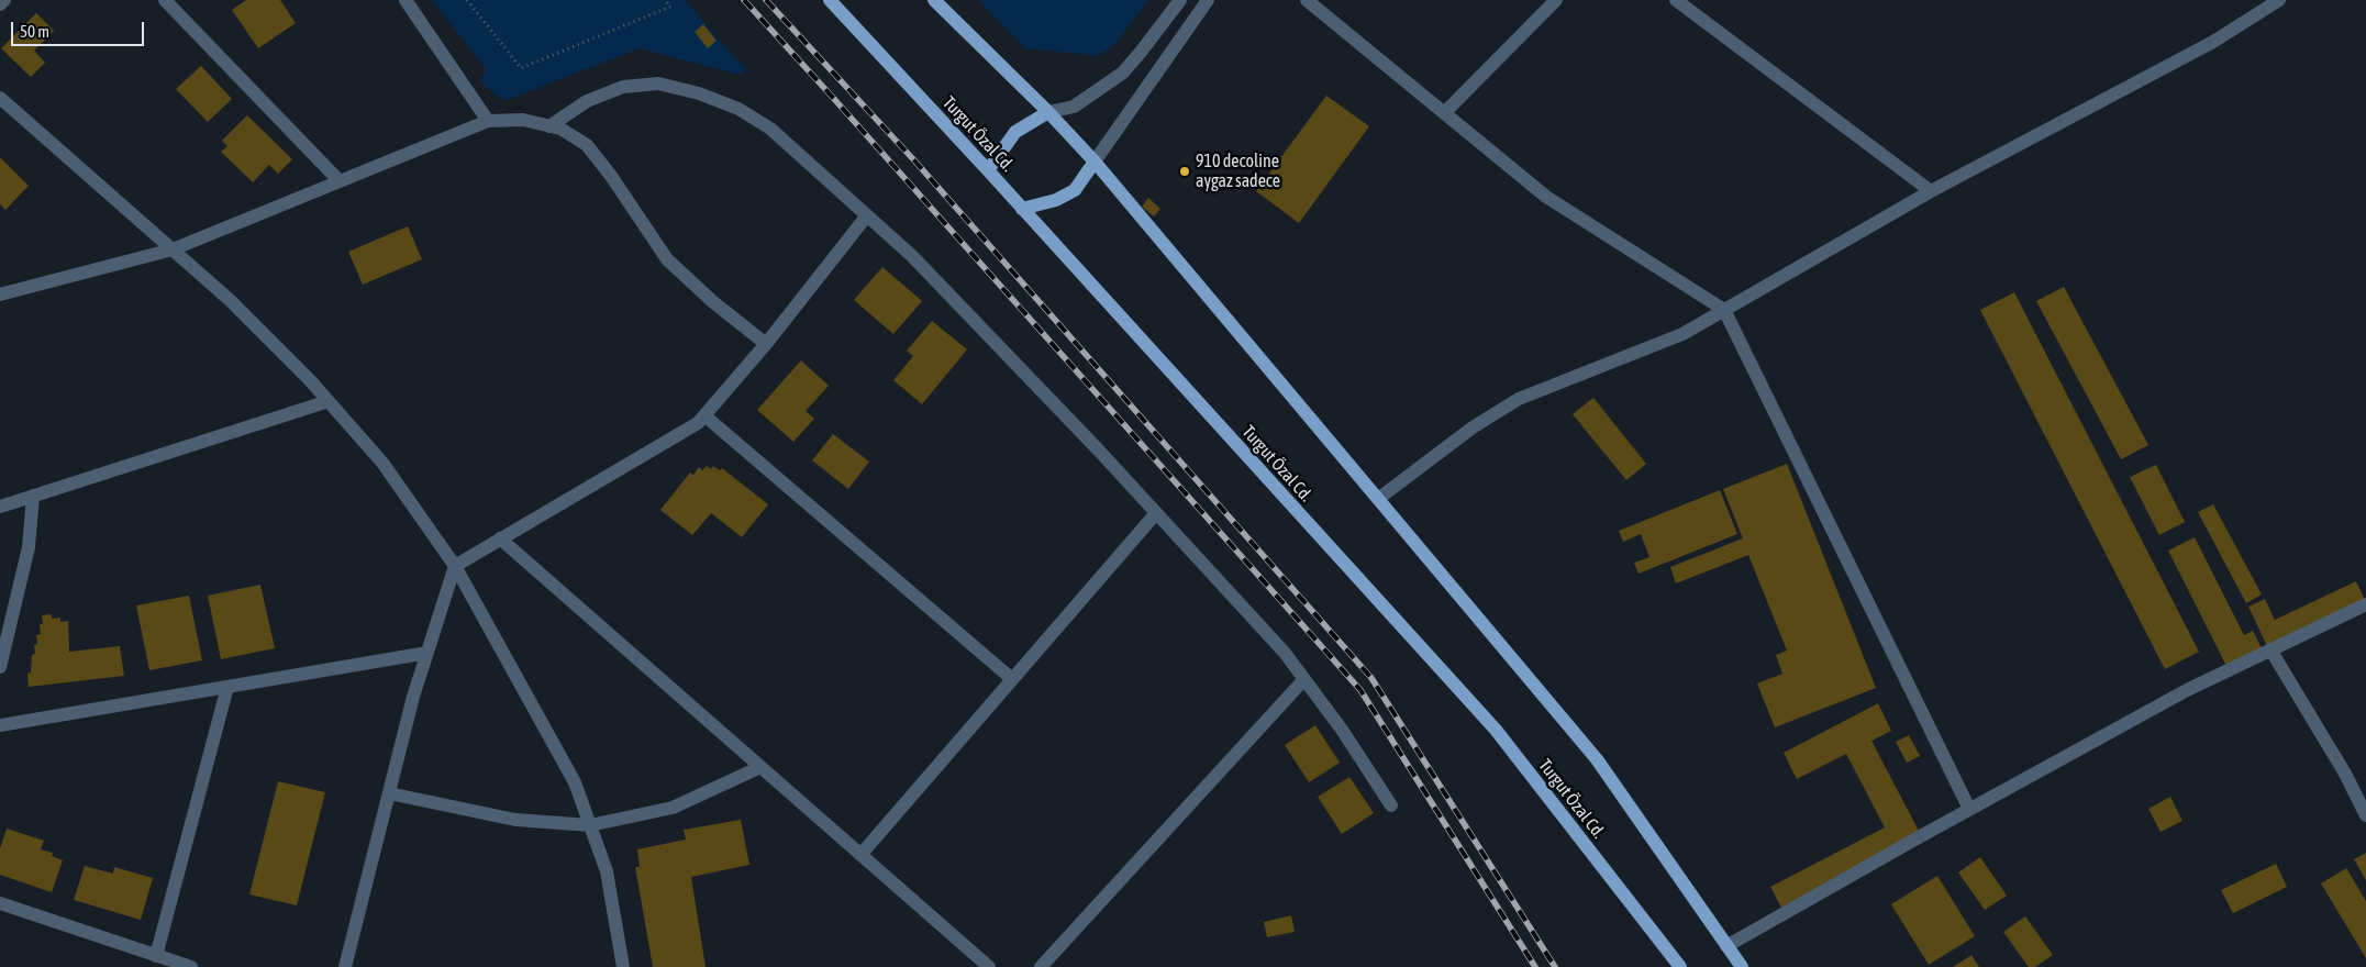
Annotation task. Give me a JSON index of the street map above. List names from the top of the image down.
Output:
{
  "streets": {
    "main road": ["Turgut Özal Cd."]
  },
  "places": ["910 decoline aygaz sadece"],
  "scale_bar": "50 m"
}
